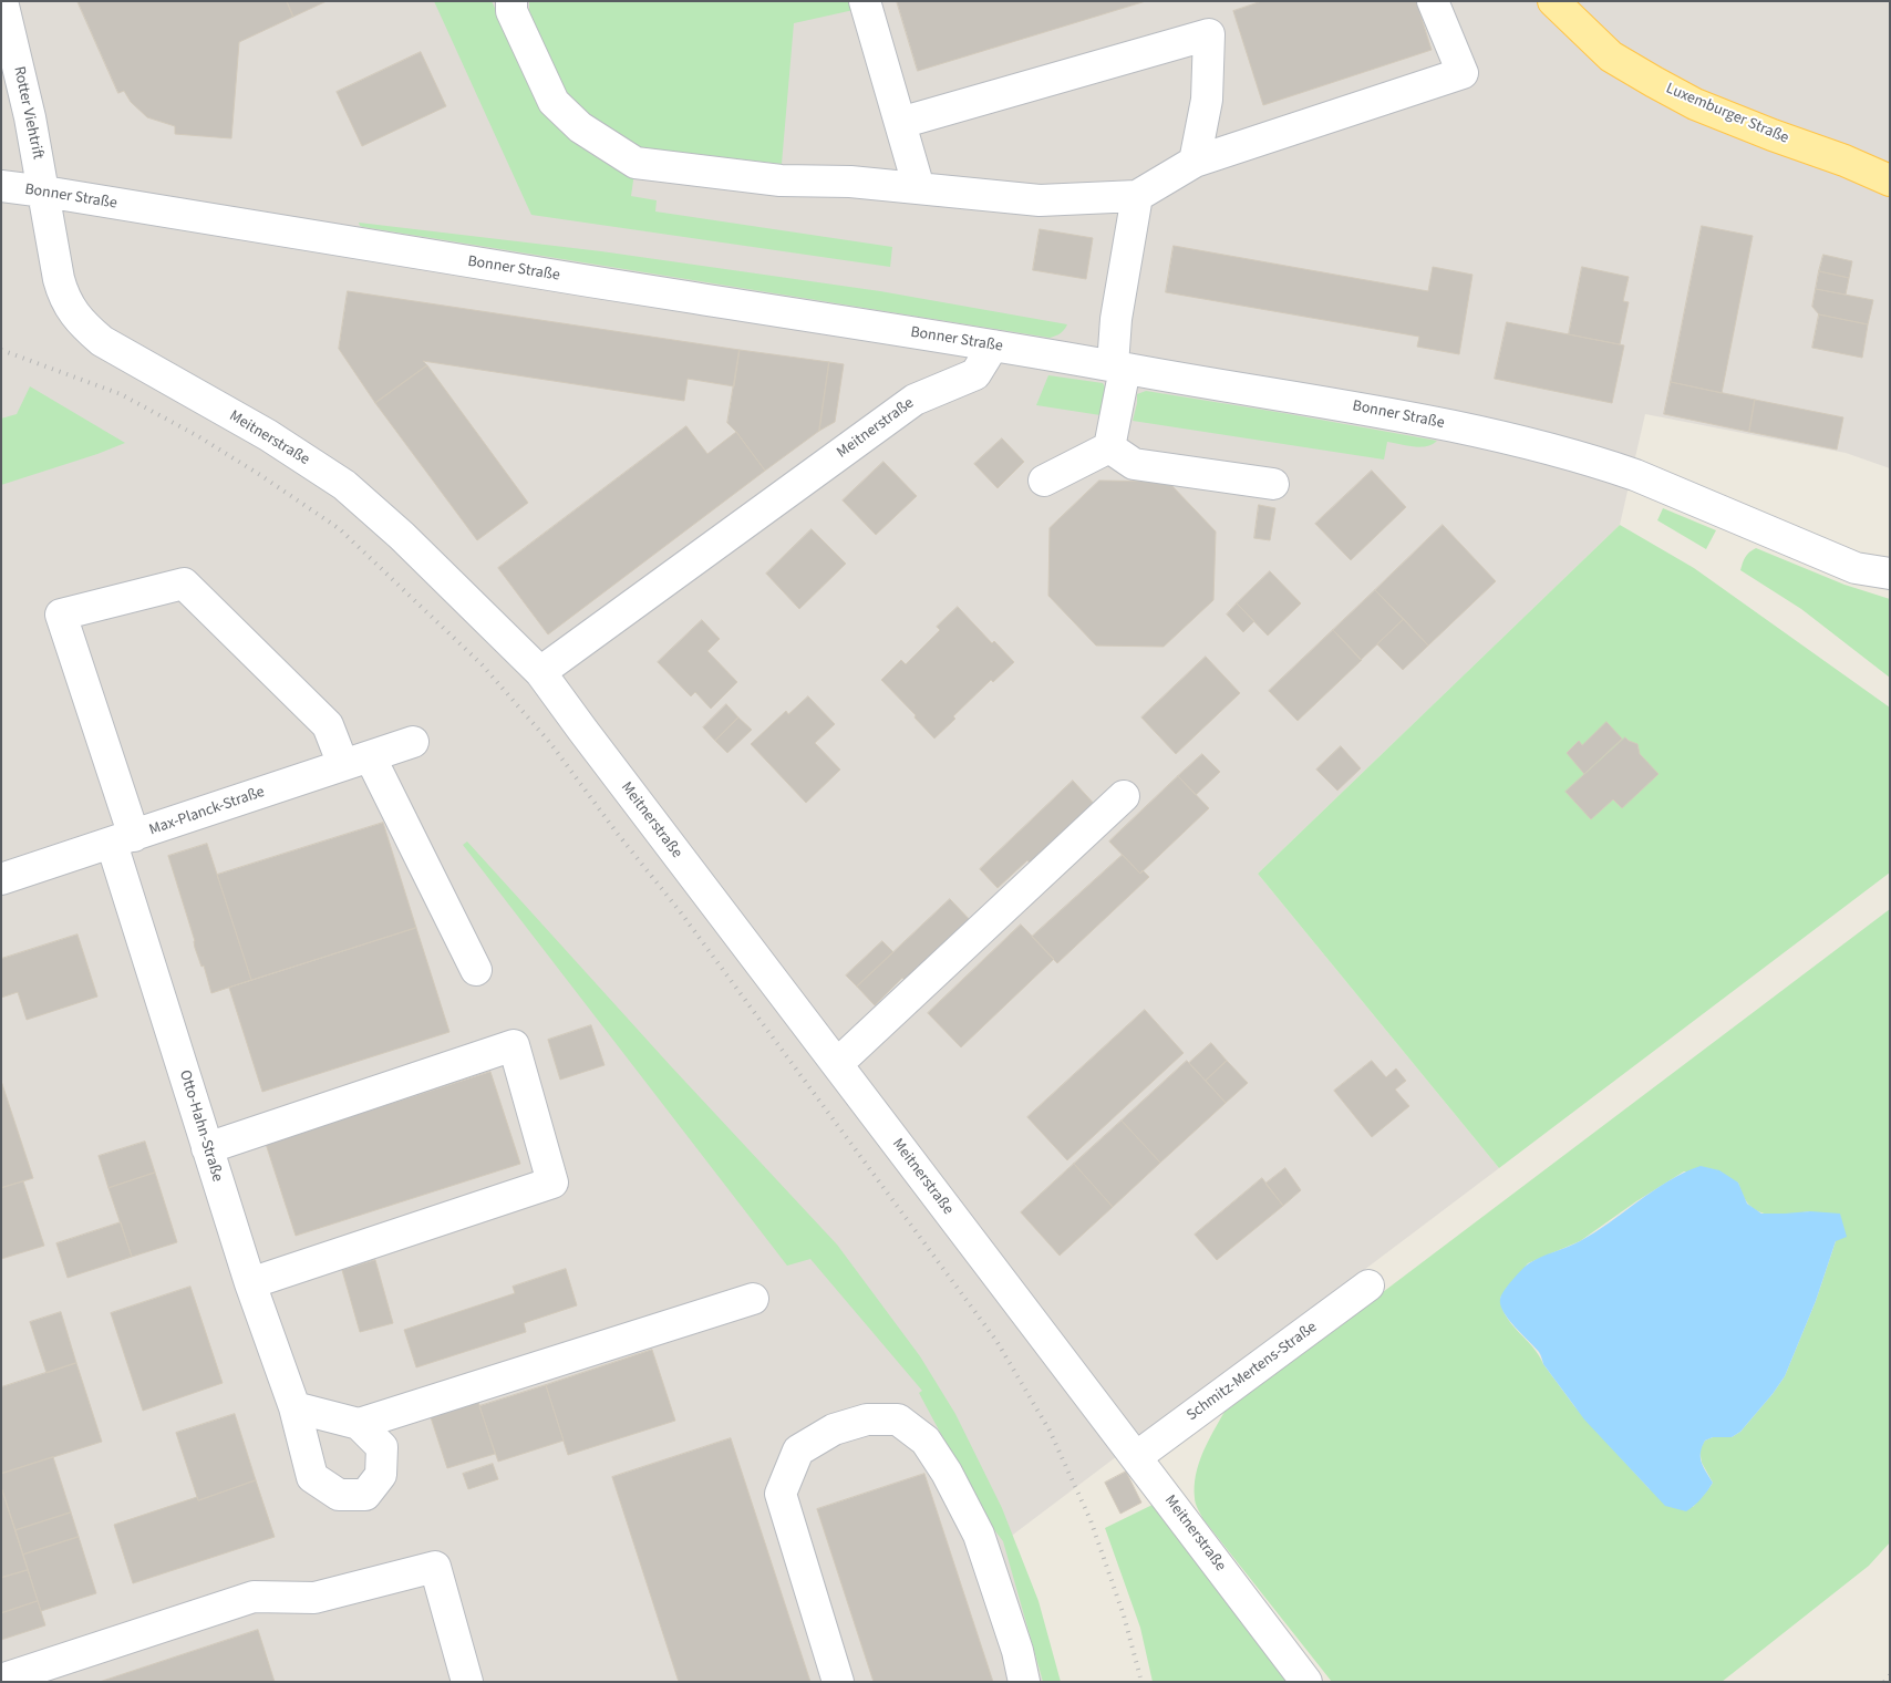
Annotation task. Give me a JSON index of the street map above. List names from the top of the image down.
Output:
{
  "streets": {
    "main road": ["Luxemburger Straße"],
    "street": [
      "Rotter Viehtrift",
      "Bonner Straße",
      "Meitnerstraße",
      "Max-Planck-Straße",
      "Otto-Hahn-Straße",
      "Schmitz-Mertens-Straße"
    ]
  },
  "crossings": [
    ["Rotter Viehtrift", "Bonner Straße"],
    ["Rotter Viehtrift", "Meitnerstraße"],
    ["Bonner Straße", "Meitnerstraße"],
    ["Meitnerstraße", "Schmitz-Mertens-Straße"],
    ["Max-Planck-Straße", "Otto-Hahn-Straße"]
  ]
}
